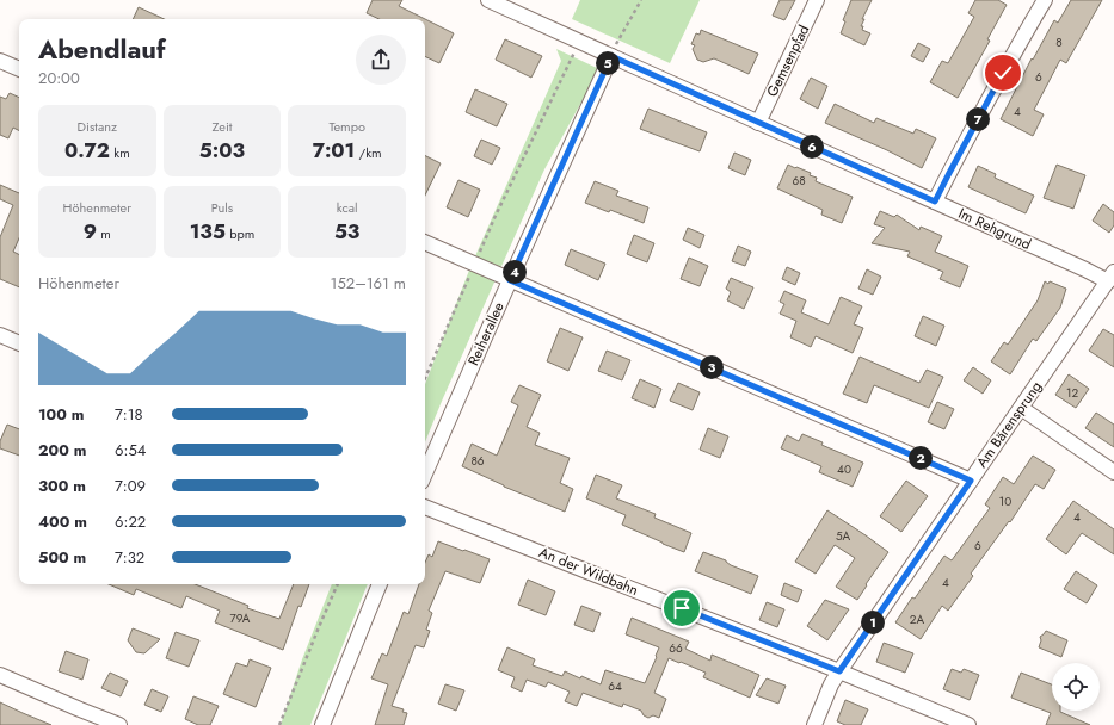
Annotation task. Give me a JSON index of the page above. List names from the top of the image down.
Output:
{
  "streets": {
    "street": [
      "Gemsenpfad",
      "Im Rehgrund",
      "Reiherallee",
      "Am Bärensprung",
      "An der Wildbahn"
    ]
  },
  "crossings": [
    ["Gemsenpfad", "Im Rehgrund"],
    ["Im Rehgrund", "Reiherallee"],
    ["Im Rehgrund", "Am Bärensprung"],
    ["Am Bärensprung", "An der Wildbahn"]
  ],
  "house_numbers": [
    "8",
    "6",
    "4",
    "68",
    "12",
    "86",
    "40",
    "10",
    "4",
    "5A",
    "6",
    "4",
    "79A",
    "2A",
    "66",
    "64"
  ],
  "page": {
    "heading": ["Abendlauf", "20:00"],
    "pins": [
      "5",
      "7",
      "6",
      "4",
      "3",
      "2",
      "1"
    ],
    "stats": [
      ["Distanz", "0.72 km"],
      ["Zeit", "5:03"],
      ["Tempo", "7:01 /km"],
      ["Höhenmeter", "9 m"],
      ["Puls", "135 bpm"],
      ["kcal", "53"]
    ],
    "chart": ["Höhenmeter", "152–161 m"],
    "list": [
      {
        "name": "100 m",
        "note": "7:18"
      },
      {
        "name": "200 m",
        "note": "6:54"
      },
      {
        "name": "300 m",
        "note": "7:09"
      },
      {
        "name": "400 m",
        "note": "6:22"
      },
      {
        "name": "500 m",
        "note": "7:32"
      }
    ]
  }
}
